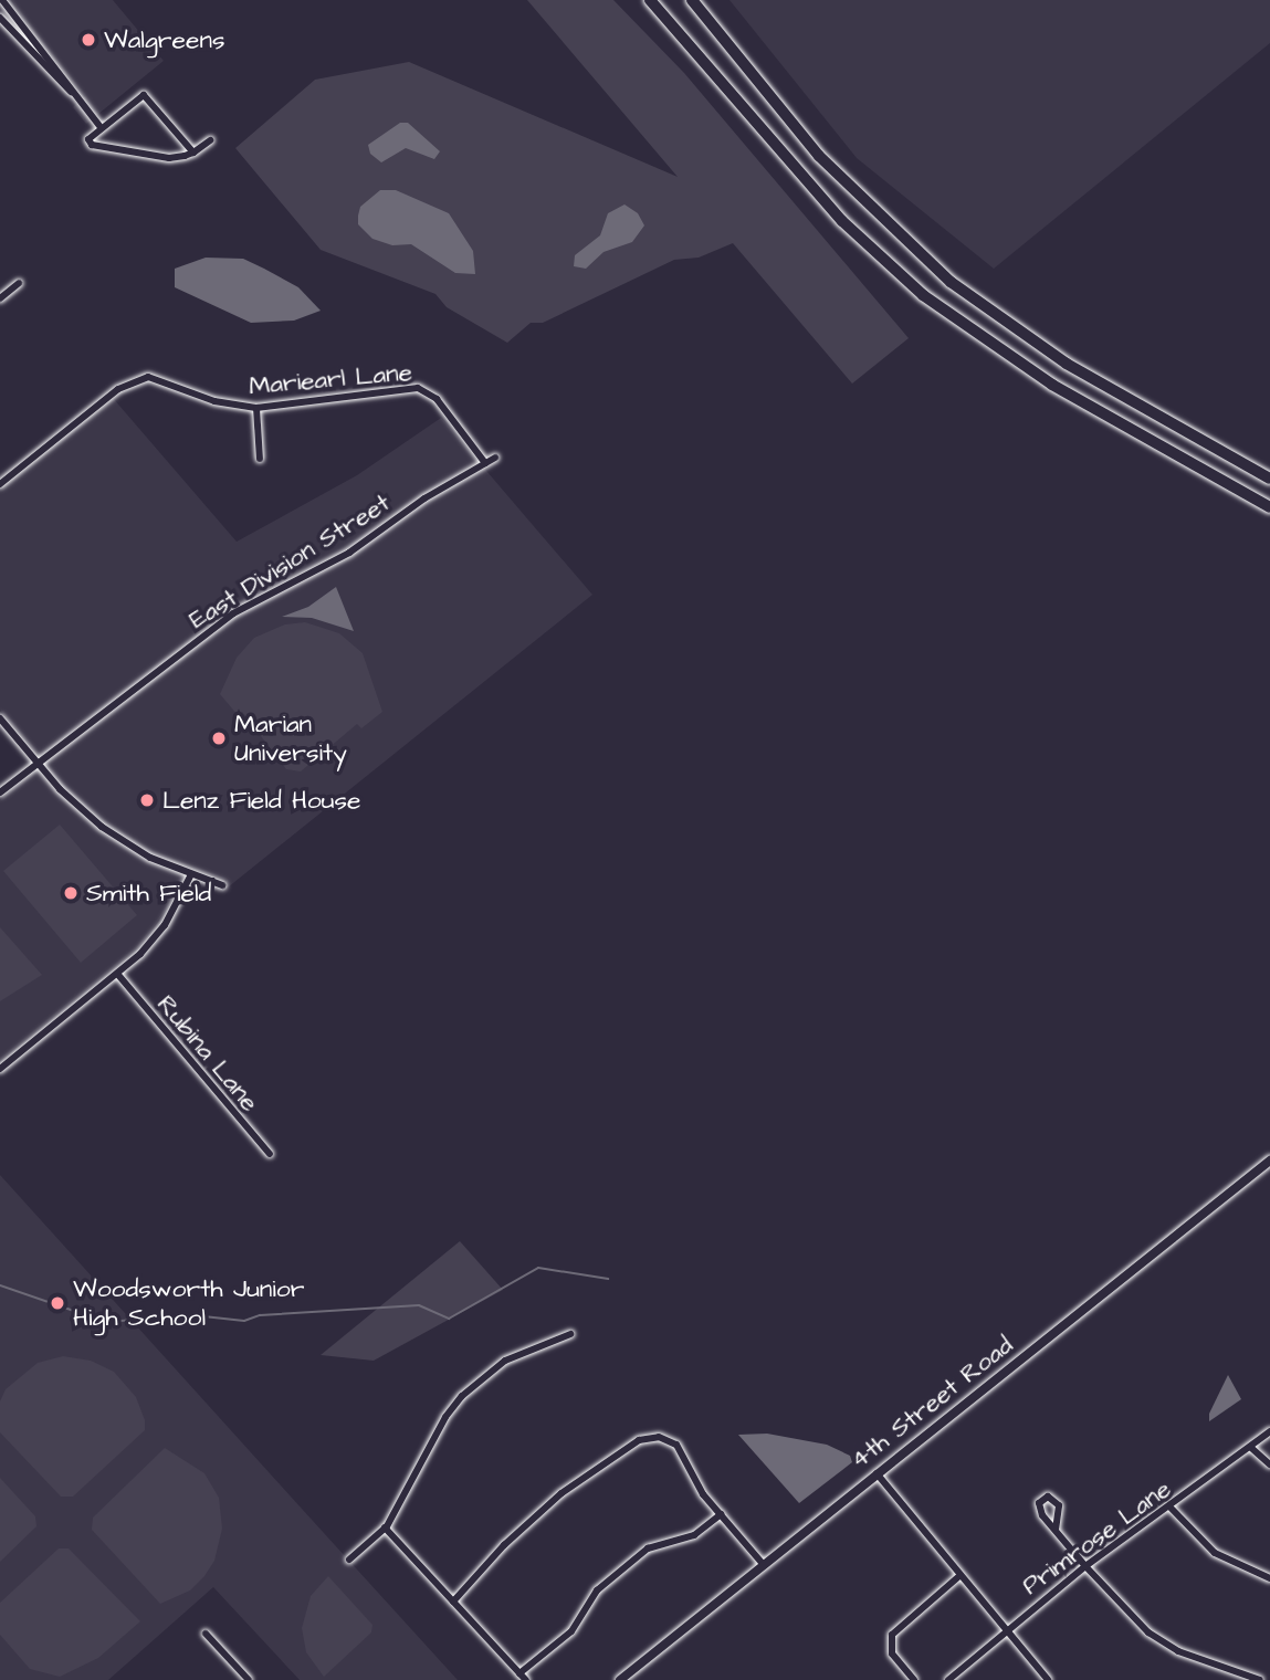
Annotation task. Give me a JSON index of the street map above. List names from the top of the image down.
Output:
{
  "streets": {
    "street": [
      "Mariearl Lane",
      "East Division Street",
      "Rubina Lane",
      "4th Street Road",
      "Primrose Lane"
    ]
  },
  "crossings": [
    ["Mariearl Lane", "East Division Street"]
  ],
  "places": [
    "Walgreens",
    "Marian University",
    "Lenz Field House",
    "Smith Field",
    "Woodsworth Junior High School"
  ]
}
